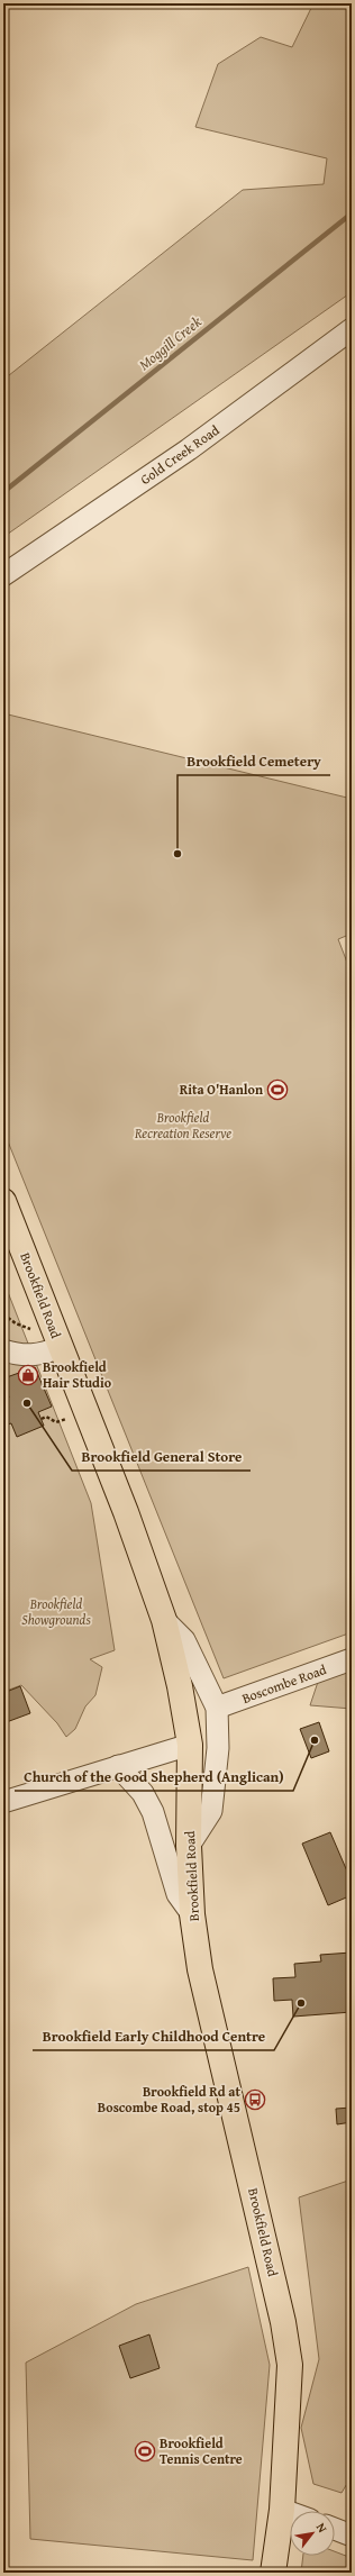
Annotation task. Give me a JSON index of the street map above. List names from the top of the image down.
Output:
{
  "streets": {
    "main road": ["Brookfield Road"],
    "street": ["Gold Creek Road", "Boscombe Road"]
  },
  "water": ["Moggill Creek"],
  "parks": ["Brookfield Recreation Reserve", "Brookfield Showgrounds"],
  "places": {
    "other": [
      "Brookfield Cemetery",
      "Brookfield General Store",
      "Church of the Good Shepherd (Anglican)",
      "Brookfield Early Childhood Centre"
    ],
    "sports": ["Rita O'Hanlon", "Brookfield Tennis Centre"],
    "shop": ["Brookfield Hair Studio"],
    "bus stop": ["Brookfield Rd at Boscombe Road, stop 45"]
  },
  "north": "top right"
}
